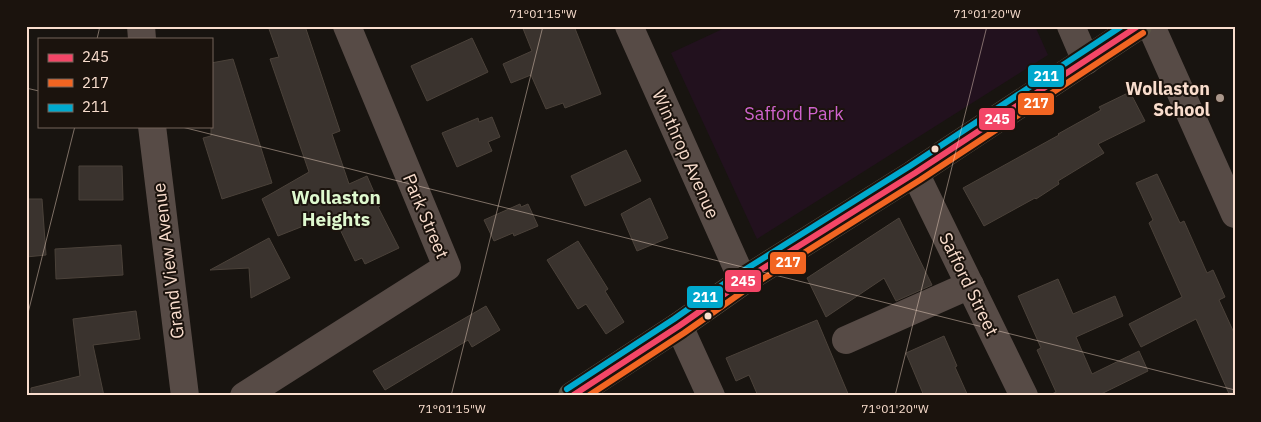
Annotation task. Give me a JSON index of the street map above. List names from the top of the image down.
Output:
{
  "streets": {
    "street": [
      "Winthrop Avenue",
      "Park Street",
      "Grand View Avenue",
      "Safford Street"
    ]
  },
  "districts": ["Wollaston Heights"],
  "parks": ["Safford Park"],
  "places": ["Wollaston School"],
  "lines": ["transit line 245", "transit line 211", "transit line 217"],
  "legend": ["245", "217", "211"],
  "coordinates": ["71°01'15\"W", "71°01'20\"W"]
}
